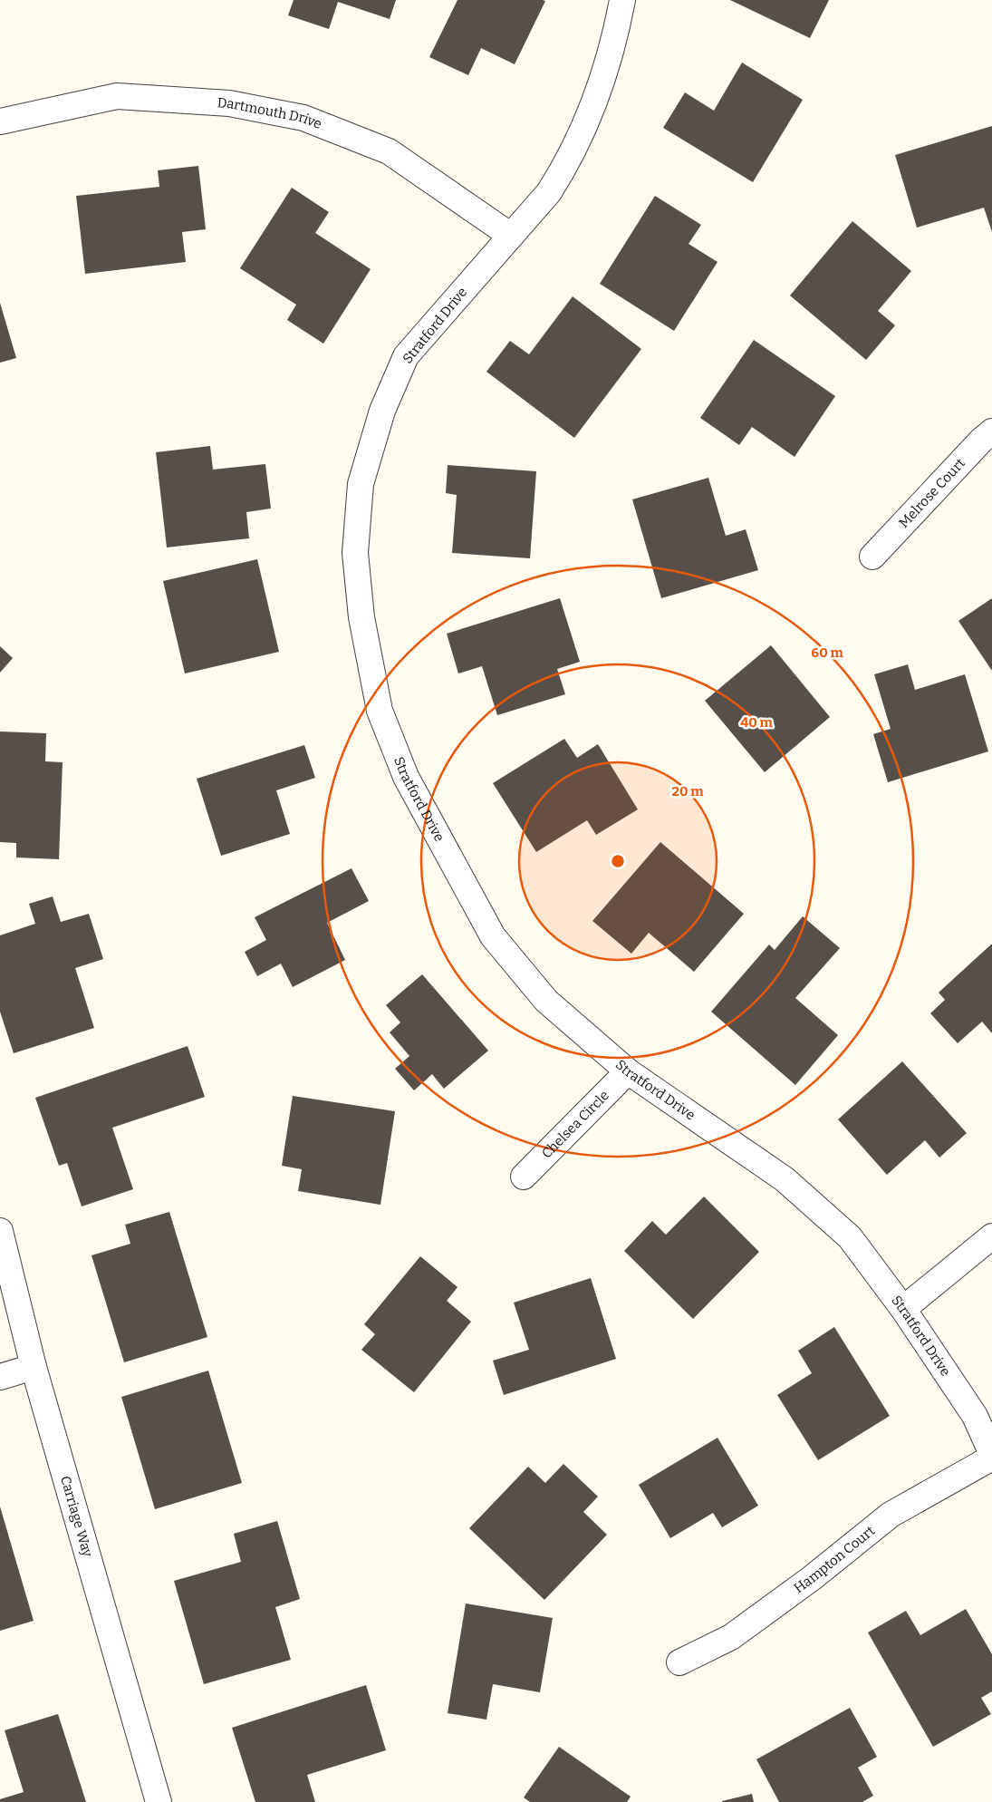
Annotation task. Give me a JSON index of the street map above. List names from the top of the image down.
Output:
{
  "streets": {
    "street": [
      "Dartmouth Drive",
      "Stratford Drive",
      "Melrose Court",
      "Chelsea Circle",
      "Carriage Way",
      "Hampton Court"
    ]
  },
  "crossings": [
    ["Dartmouth Drive", "Stratford Drive"],
    ["Stratford Drive", "Chelsea Circle"]
  ],
  "rings": ["60 m", "40 m", "20 m"]
}
